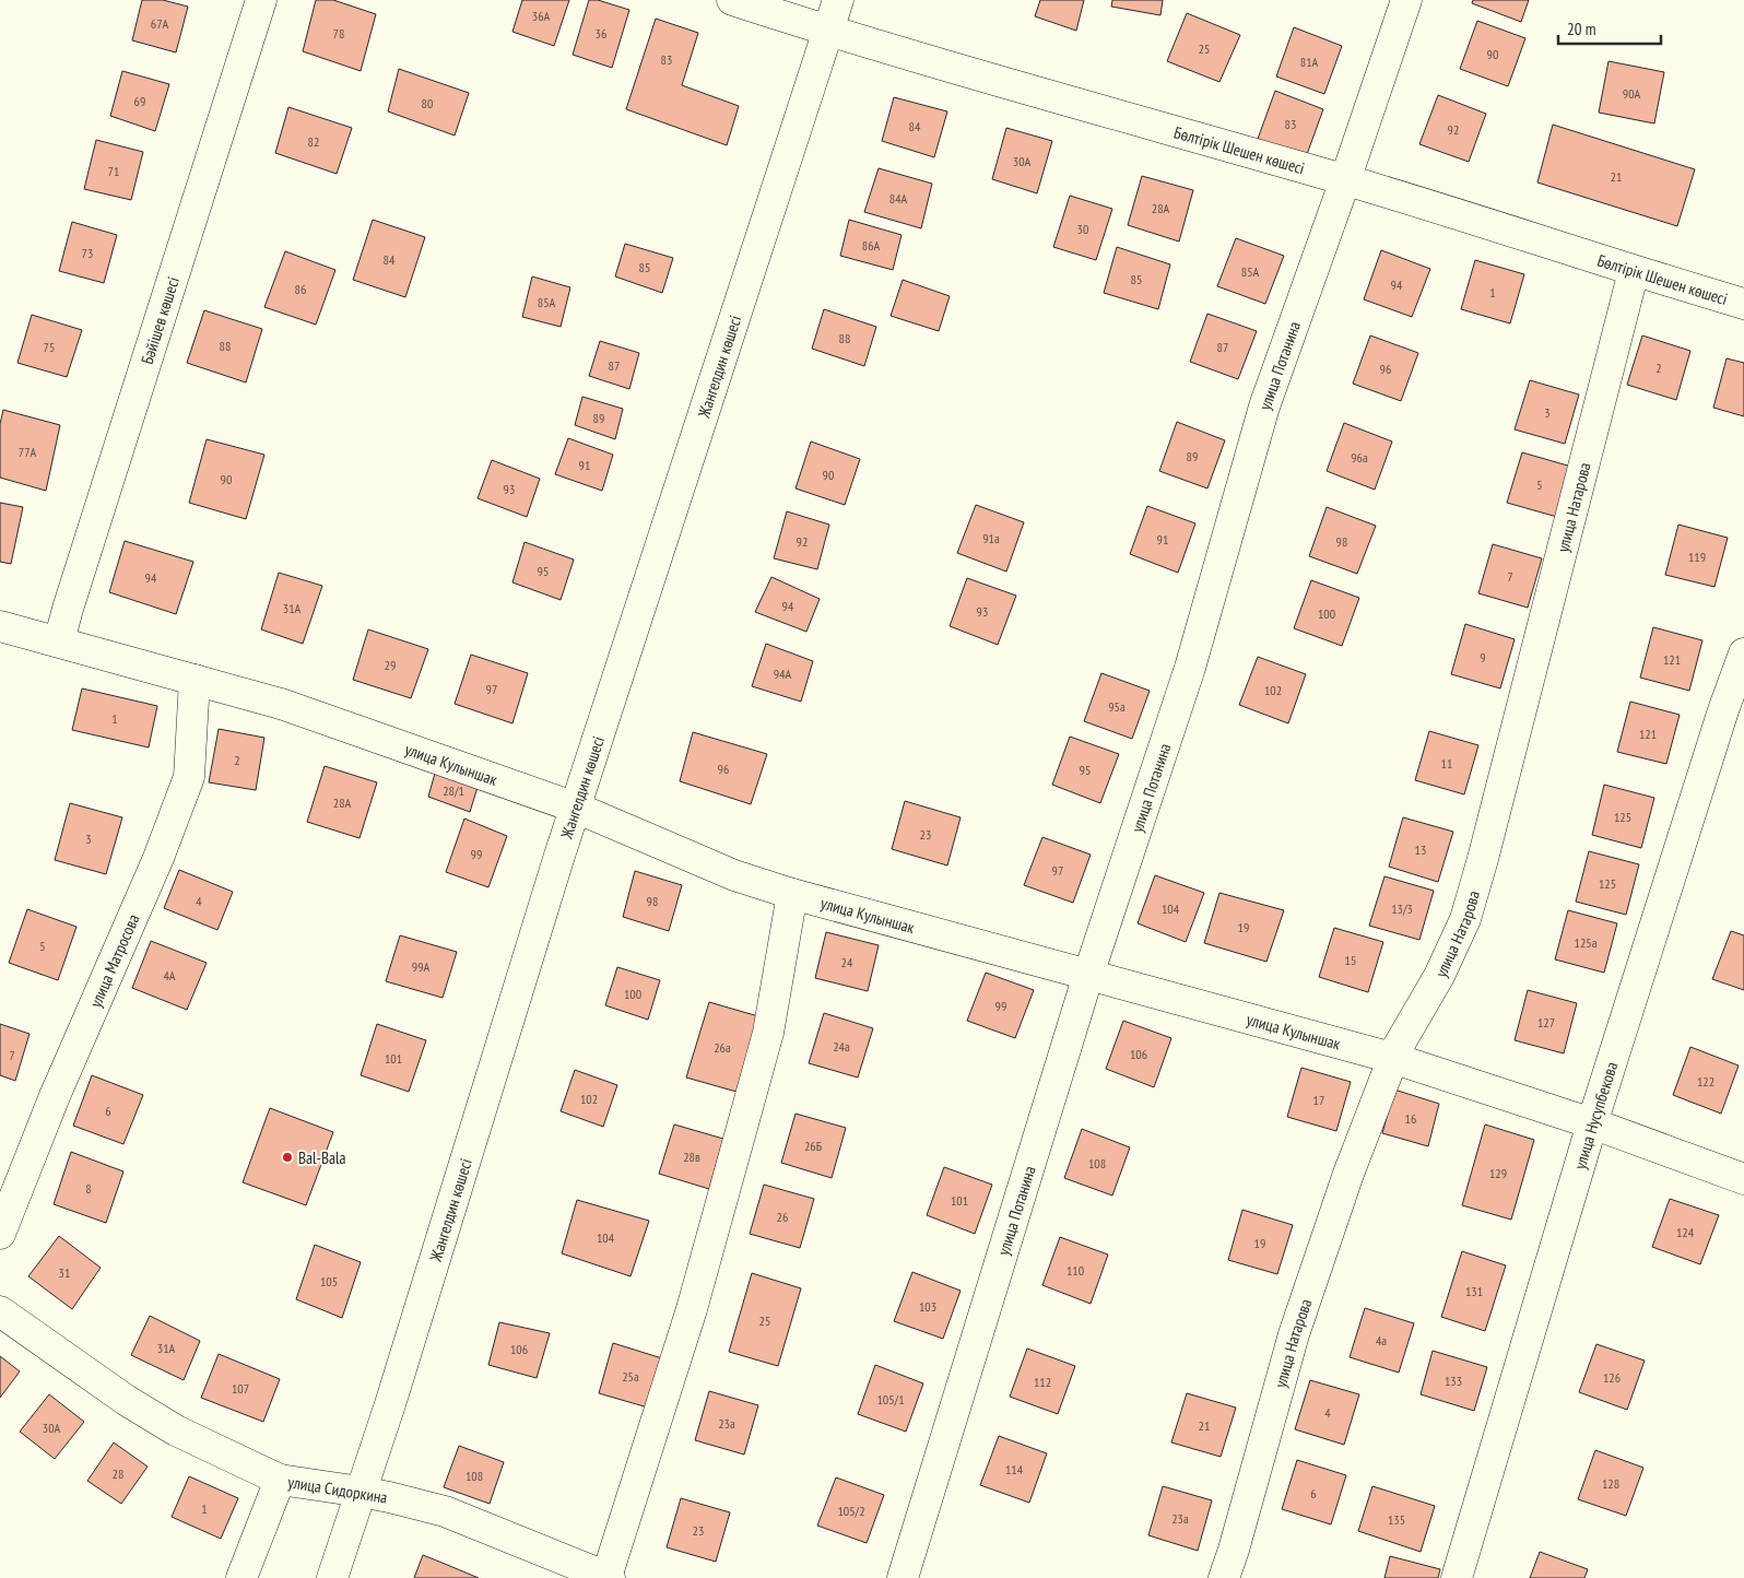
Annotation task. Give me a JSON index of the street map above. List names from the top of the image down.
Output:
{
  "streets": {
    "street": [
      "Бөлтірік Шешен көшесі",
      "Бәйішев көшесі",
      "улица Потанина",
      "Жангелдин көшесі",
      "улица Натарова",
      "улица Кулыншак",
      "улица Матросова",
      "улица Нусупбекова",
      "улица Сидоркина"
    ]
  },
  "crossings": [
    ["Бөлтірік Шешен көшесі", "улица Потанина"],
    ["Бөлтірік Шешен көшесі", "Жангелдин көшесі"],
    ["Бөлтірік Шешен көшесі", "улица Натарова"],
    ["Бәйішев көшесі", "улица Кулыншак"],
    ["улица Потанина", "улица Кулыншак"],
    ["Жангелдин көшесі", "улица Кулыншак"],
    ["Жангелдин көшесі", "улица Сидоркина"],
    ["улица Натарова", "улица Кулыншак"],
    ["улица Кулыншак", "улица Матросова"],
    ["улица Кулыншак", "улица Нусупбекова"]
  ],
  "places": ["Bal-Bala"],
  "house_numbers": [
    "36А",
    "67А",
    "78",
    "36",
    "25",
    "90",
    "83",
    "81А",
    "90А",
    "69",
    "80",
    "83",
    "84",
    "92",
    "82",
    "30А",
    "71",
    "21",
    "84А",
    "28А",
    "30",
    "86А",
    "73",
    "84",
    "85",
    "85А",
    "85",
    "94",
    "86",
    "1",
    "85А",
    "88",
    "88",
    "75",
    "87",
    "87",
    "2",
    "96",
    "3",
    "89",
    "77А",
    "89",
    "96а",
    "91",
    "90",
    "90",
    "5",
    "93",
    "91а",
    "91",
    "92",
    "98",
    "119",
    "95",
    "7",
    "94",
    "94",
    "31А",
    "93",
    "100",
    "9",
    "121",
    "29",
    "94А",
    "97",
    "102",
    "95а",
    "1",
    "121",
    "2",
    "11",
    "96",
    "95",
    "28/1",
    "28А",
    "125",
    "23",
    "3",
    "13",
    "99",
    "97",
    "125",
    "4",
    "98",
    "104",
    "13/3",
    "19",
    "125а",
    "5",
    "15",
    "24",
    "99А",
    "4А",
    "100",
    "99",
    "127",
    "24а",
    "26а",
    "106",
    "7",
    "101",
    "122",
    "102",
    "17",
    "6",
    "16",
    "26Б",
    "28в",
    "108",
    "129",
    "8",
    "101",
    "26",
    "124",
    "104",
    "19",
    "110",
    "31",
    "105",
    "131",
    "103",
    "25",
    "4а",
    "31А",
    "106",
    "25а",
    "126",
    "133",
    "112",
    "107",
    "105/1",
    "4",
    "23а",
    "21",
    "30А",
    "114",
    "28",
    "108",
    "128",
    "6",
    "1",
    "105/2",
    "23а",
    "135",
    "23"
  ],
  "scale_bar": "20 m"
}
